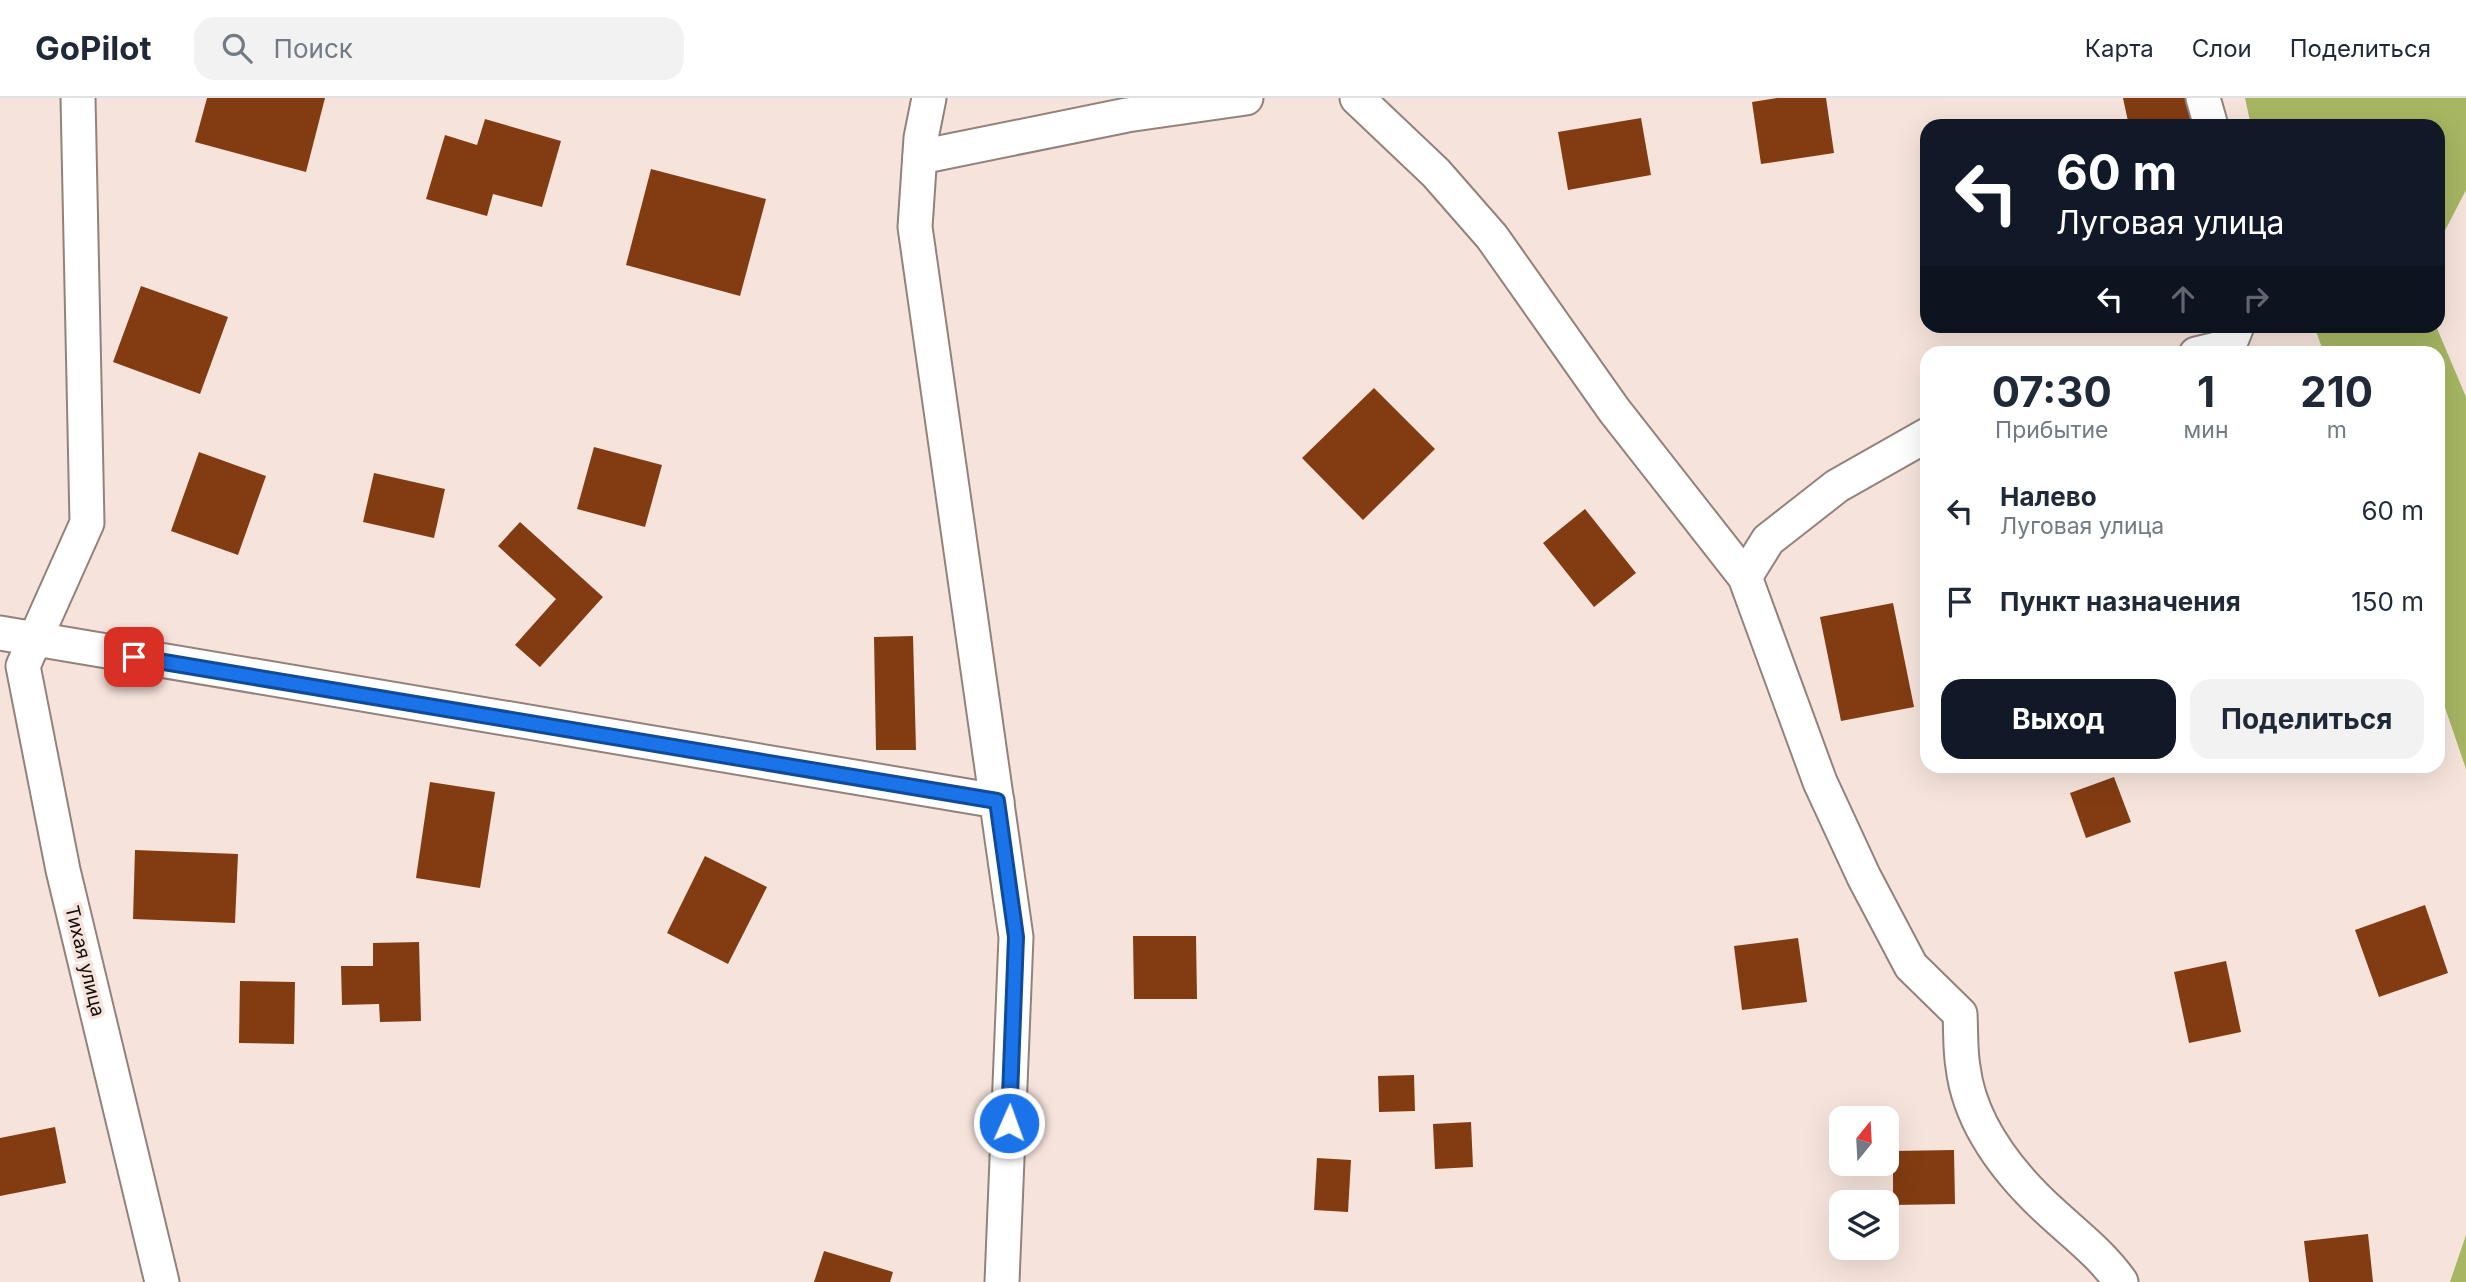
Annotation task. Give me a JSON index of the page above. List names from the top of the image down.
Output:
{
  "streets": {
    "street": ["Тихая улица"]
  },
  "north": "top",
  "page": {
    "header": "GoPilot",
    "search": "Поиск",
    "nav": ["Карта", "Слои", "Поделиться"],
    "turn": ["60 m", "Луговая улица"],
    "eta": [
      "07:30",
      "Прибытие",
      "1",
      "мин",
      "210",
      "m"
    ],
    "list": [
      {
        "name": "Налево",
        "note": "Луговая улица",
        "value": "60 m"
      },
      {
        "name": "Пункт назначения",
        "value": "150 m"
      }
    ],
    "buttons": ["Выход", "Поделиться"]
  }
}
